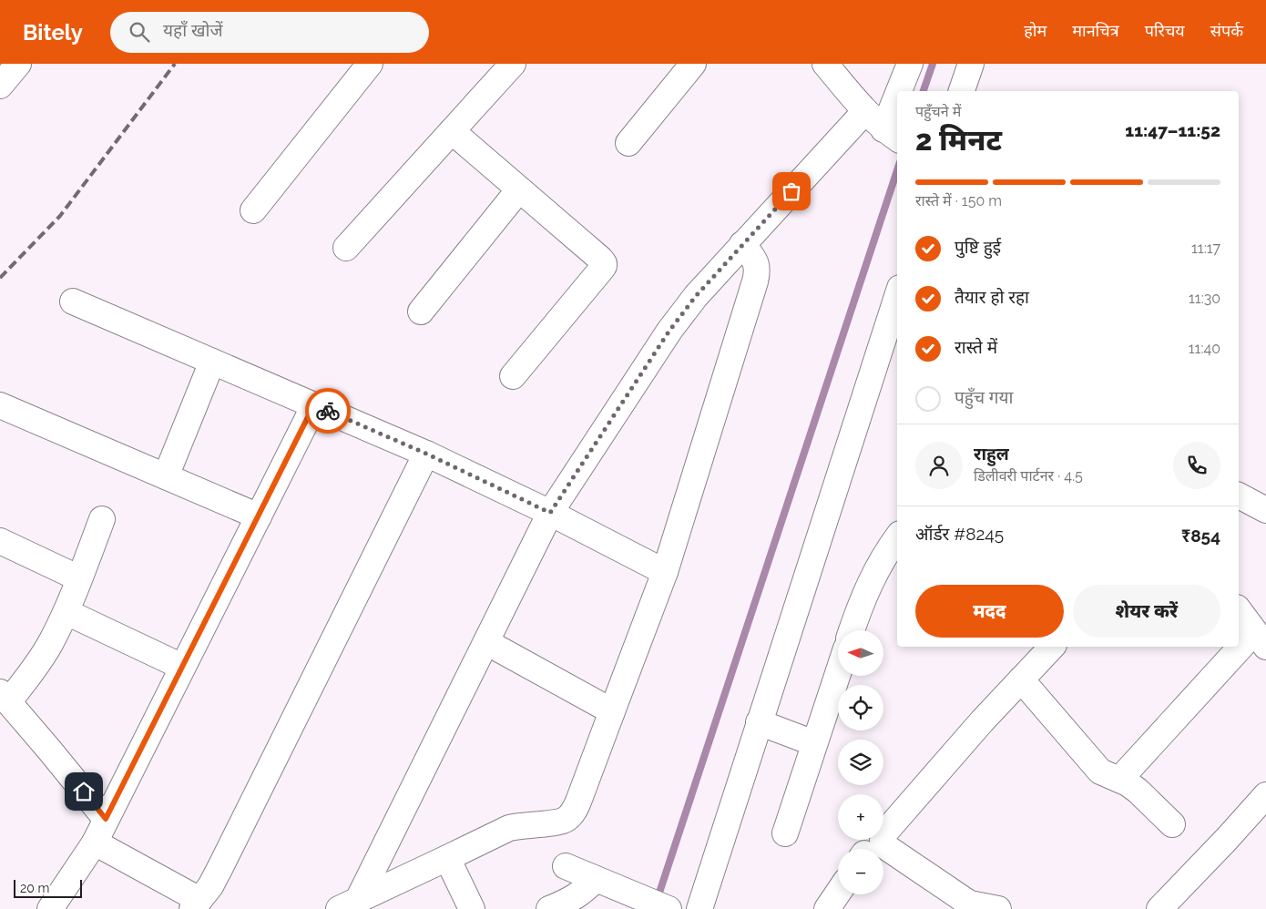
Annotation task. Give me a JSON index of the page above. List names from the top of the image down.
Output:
{
  "scale_bar": "20 m",
  "north": "left",
  "page": {
    "header": "Bitely",
    "search": "यहाँ खोजें",
    "nav": [
      "होम",
      "मानचित्र",
      "परिचय",
      "संपर्क"
    ],
    "heading": ["2 मिनट", "पहुँचने में", "11:47–11:52"],
    "panel": [
      "राहुल",
      "डिलीवरी पार्टनर · 4.5",
      "ऑर्डर #8245",
      "₹854"
    ],
    "bar": "रास्ते में · 150 m",
    "list": [
      ["पुष्टि हुई", "11:17"],
      ["तैयार हो रहा", "11:30"],
      ["रास्ते में", "11:40"],
      "पहुँच गया"
    ],
    "buttons": ["मदद", "शेयर करें"],
    "map_buttons": ["+", "−"],
    "scale": "20 m"
  }
}
